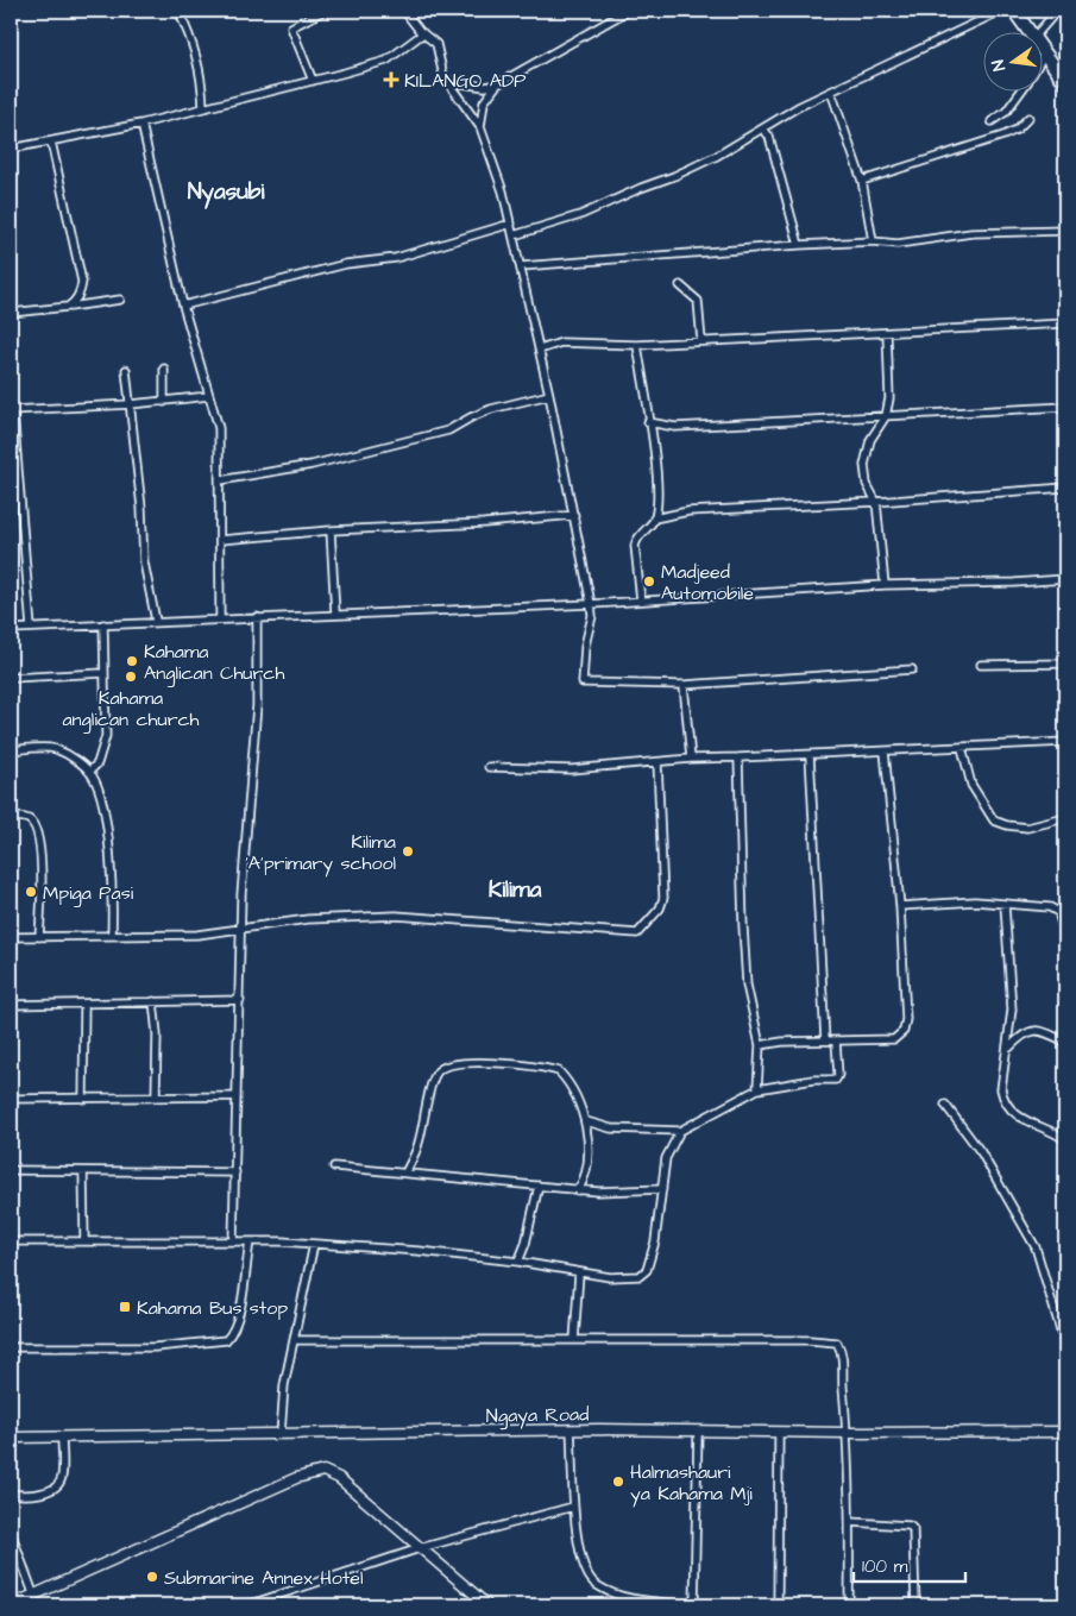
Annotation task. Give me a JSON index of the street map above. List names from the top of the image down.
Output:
{
  "streets": {
    "street": ["Ngaya Road"]
  },
  "districts": ["Nyasubi", "Kilima"],
  "places": {
    "health": ["KILANGO ADP"],
    "other": [
      "Madjeed Automobile",
      "Kahama Anglican Church",
      "Kahama anglican church",
      "Kilima 'A'primary school",
      "Mpiga Pasi",
      "Halmashauri ya Kahama Mji",
      "Submarine Annex Hotel"
    ],
    "transit": ["Kahama Bus stop"]
  },
  "scale_bar": "100 m",
  "north": "left"
}
